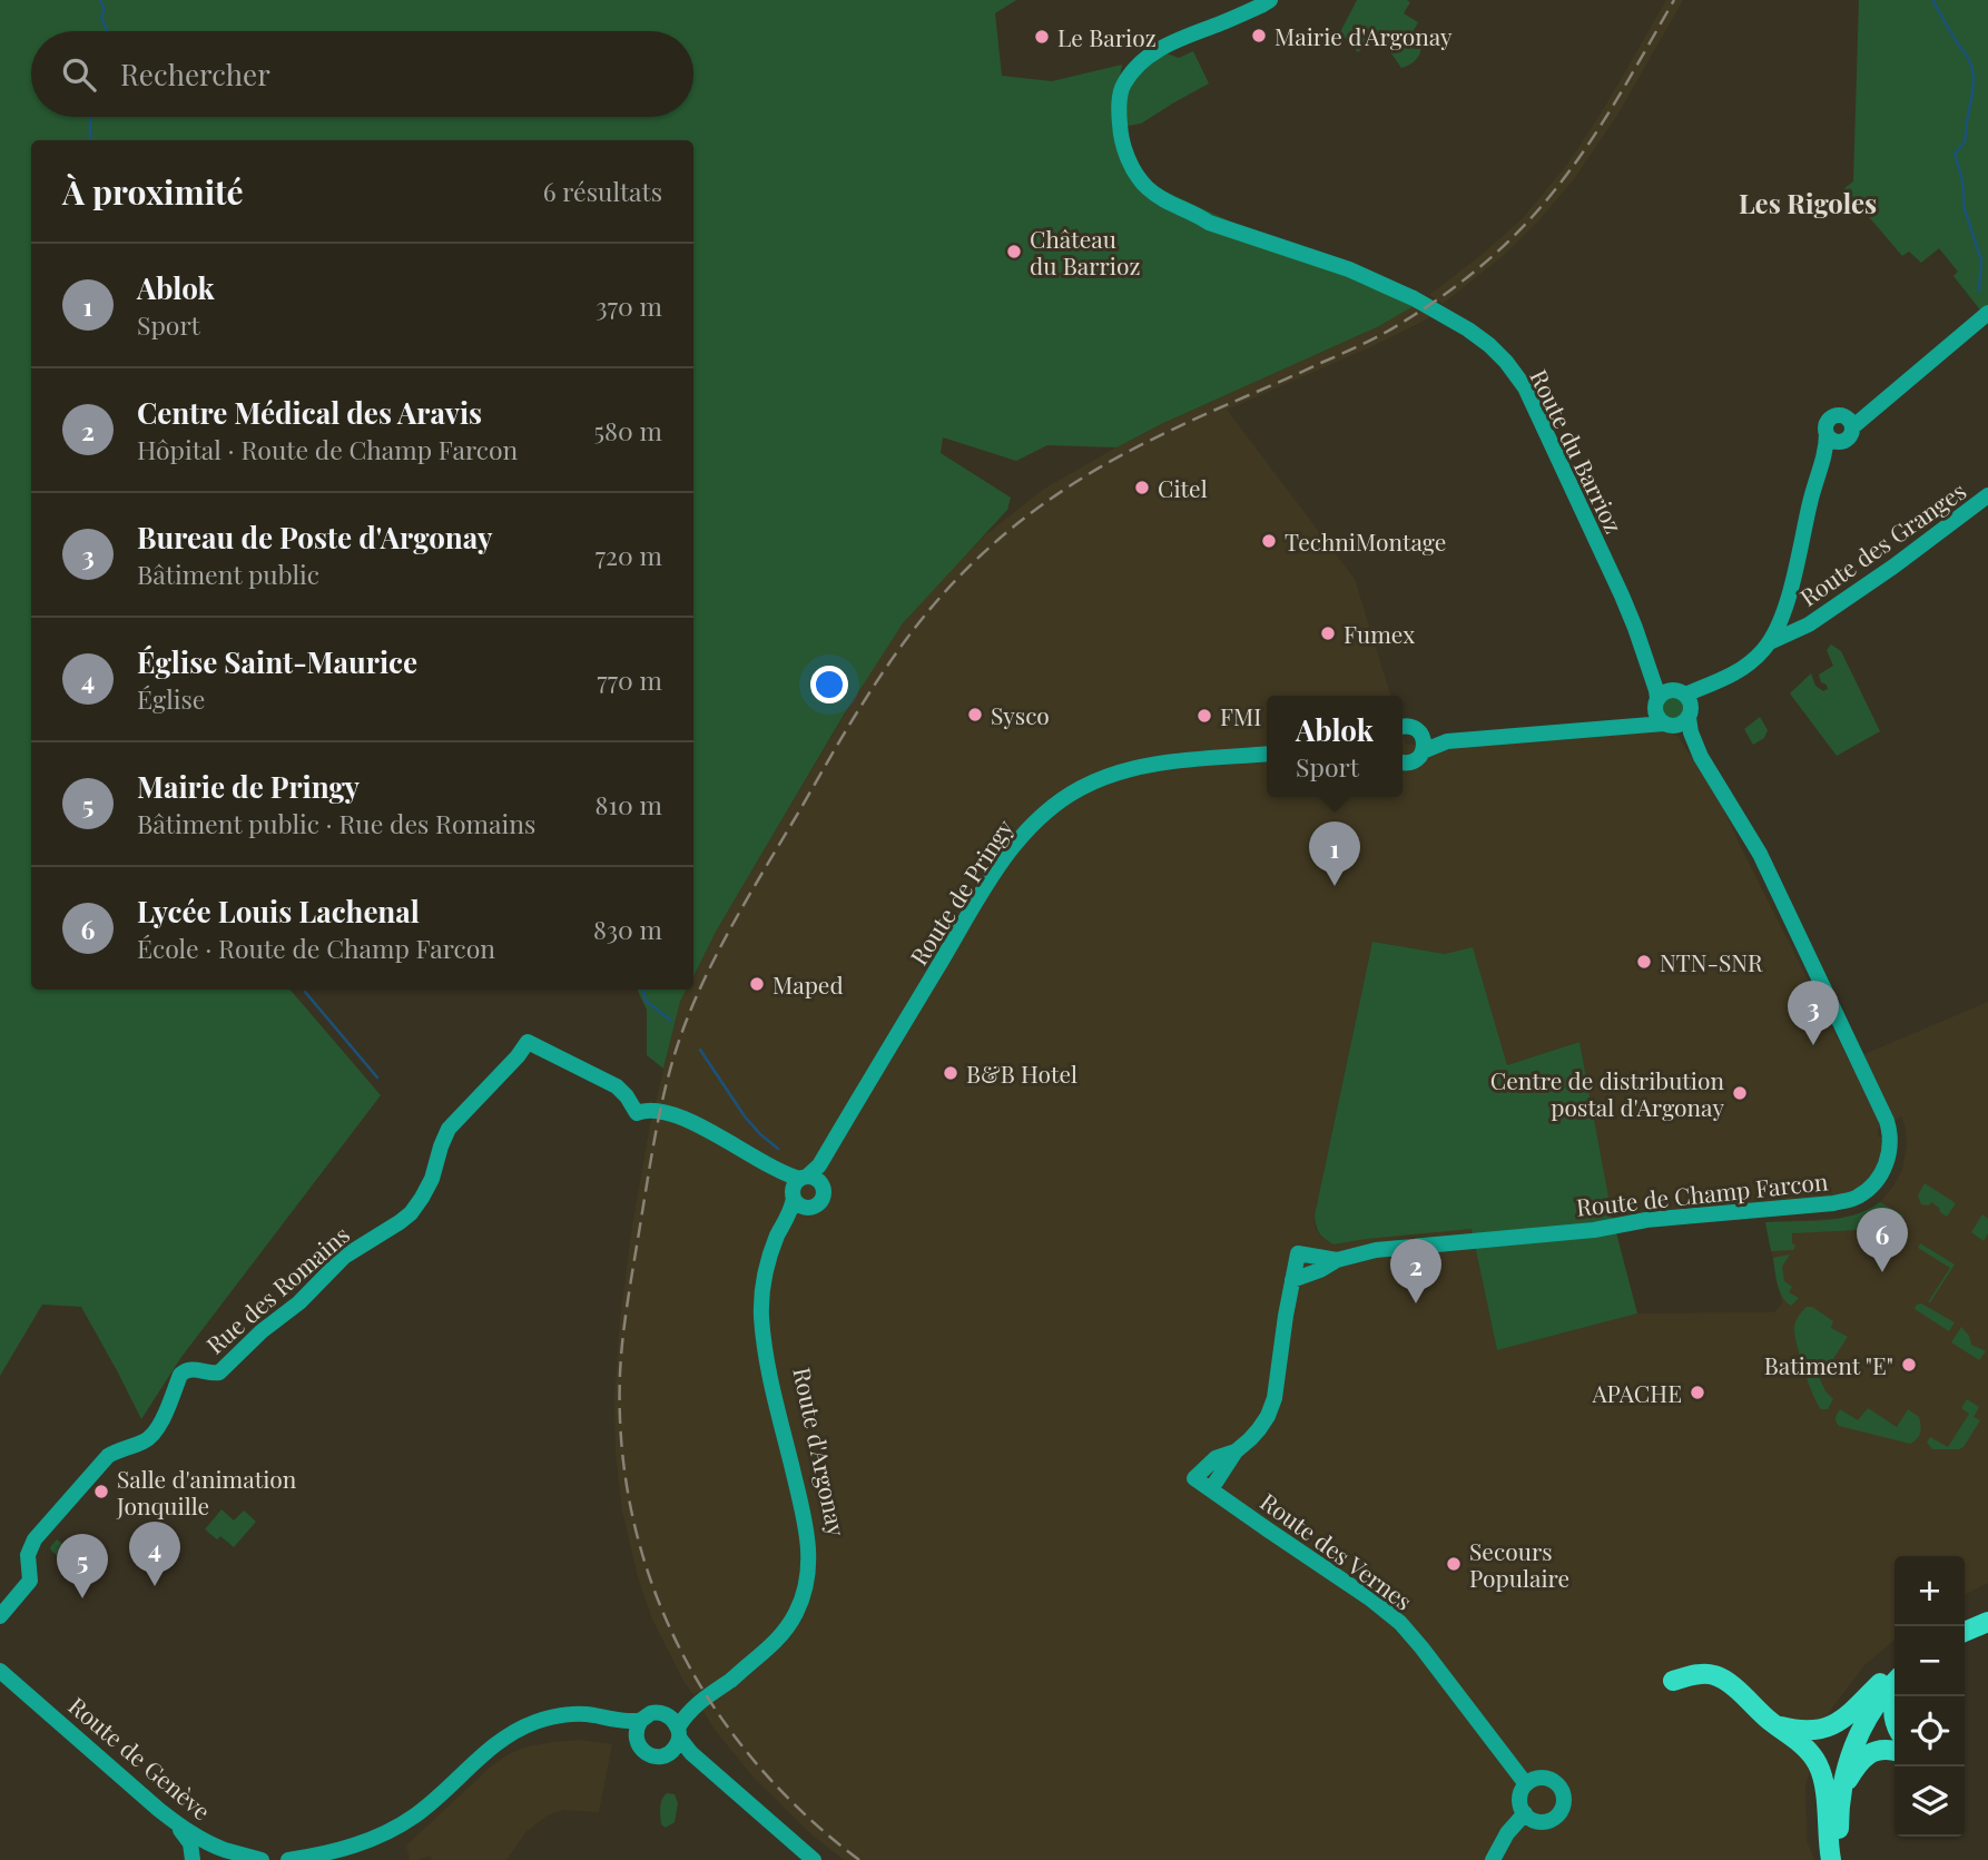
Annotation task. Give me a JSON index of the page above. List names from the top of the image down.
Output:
{
  "streets": {
    "street": [
      "Route du Barrioz",
      "Route des Granges",
      "Route de Pringy",
      "Route de Champ Farcon",
      "Rue des Romains",
      "Route d'Argonay",
      "Route des Vernes",
      "Route de Genève"
    ]
  },
  "crossings": [
    ["Route du Barrioz", "Route de Champ Farcon"],
    ["Route de Pringy", "Rue des Romains"],
    ["Route de Pringy", "Route d'Argonay"],
    ["Rue des Romains", "Route d'Argonay"]
  ],
  "districts": ["Les Rigoles"],
  "places": [
    "Mairie d'Argonay",
    "Le Barioz",
    "Château du Barrioz",
    "Citel",
    "TechniMontage",
    "Fumex",
    "Sysco",
    "FMI",
    "NTN-SNR",
    "Maped",
    "B&B Hotel",
    "Centre de distribution postal d'Argonay",
    "Batiment \"E\"",
    "APACHE",
    "Salle d'animation Jonquille",
    "Secours Populaire"
  ],
  "page": {
    "search": "Rechercher",
    "heading": ["À proximité", "6 résultats"],
    "list": [
      {
        "mark": "1",
        "name": "Ablok",
        "note": "Sport",
        "value": "370 m"
      },
      {
        "mark": "2",
        "name": "Centre Médical des Aravis",
        "note": "Hôpital · Route de Champ Farcon",
        "value": "580 m"
      },
      {
        "mark": "3",
        "name": "Bureau de Poste d'Argonay",
        "note": "Bâtiment public",
        "value": "720 m"
      },
      {
        "mark": "4",
        "name": "Église Saint-Maurice",
        "note": "Église",
        "value": "770 m"
      },
      {
        "mark": "5",
        "name": "Mairie de Pringy",
        "note": "Bâtiment public · Rue des Romains",
        "value": "810 m"
      },
      {
        "mark": "6",
        "name": "Lycée Louis Lachenal",
        "note": "École · Route de Champ Farcon",
        "value": "830 m"
      }
    ],
    "popup": ["Ablok", "Sport"],
    "pins": [
      "1",
      "3",
      "6",
      "2",
      "4",
      "5"
    ],
    "map_buttons": ["+", "−"]
  }
}
